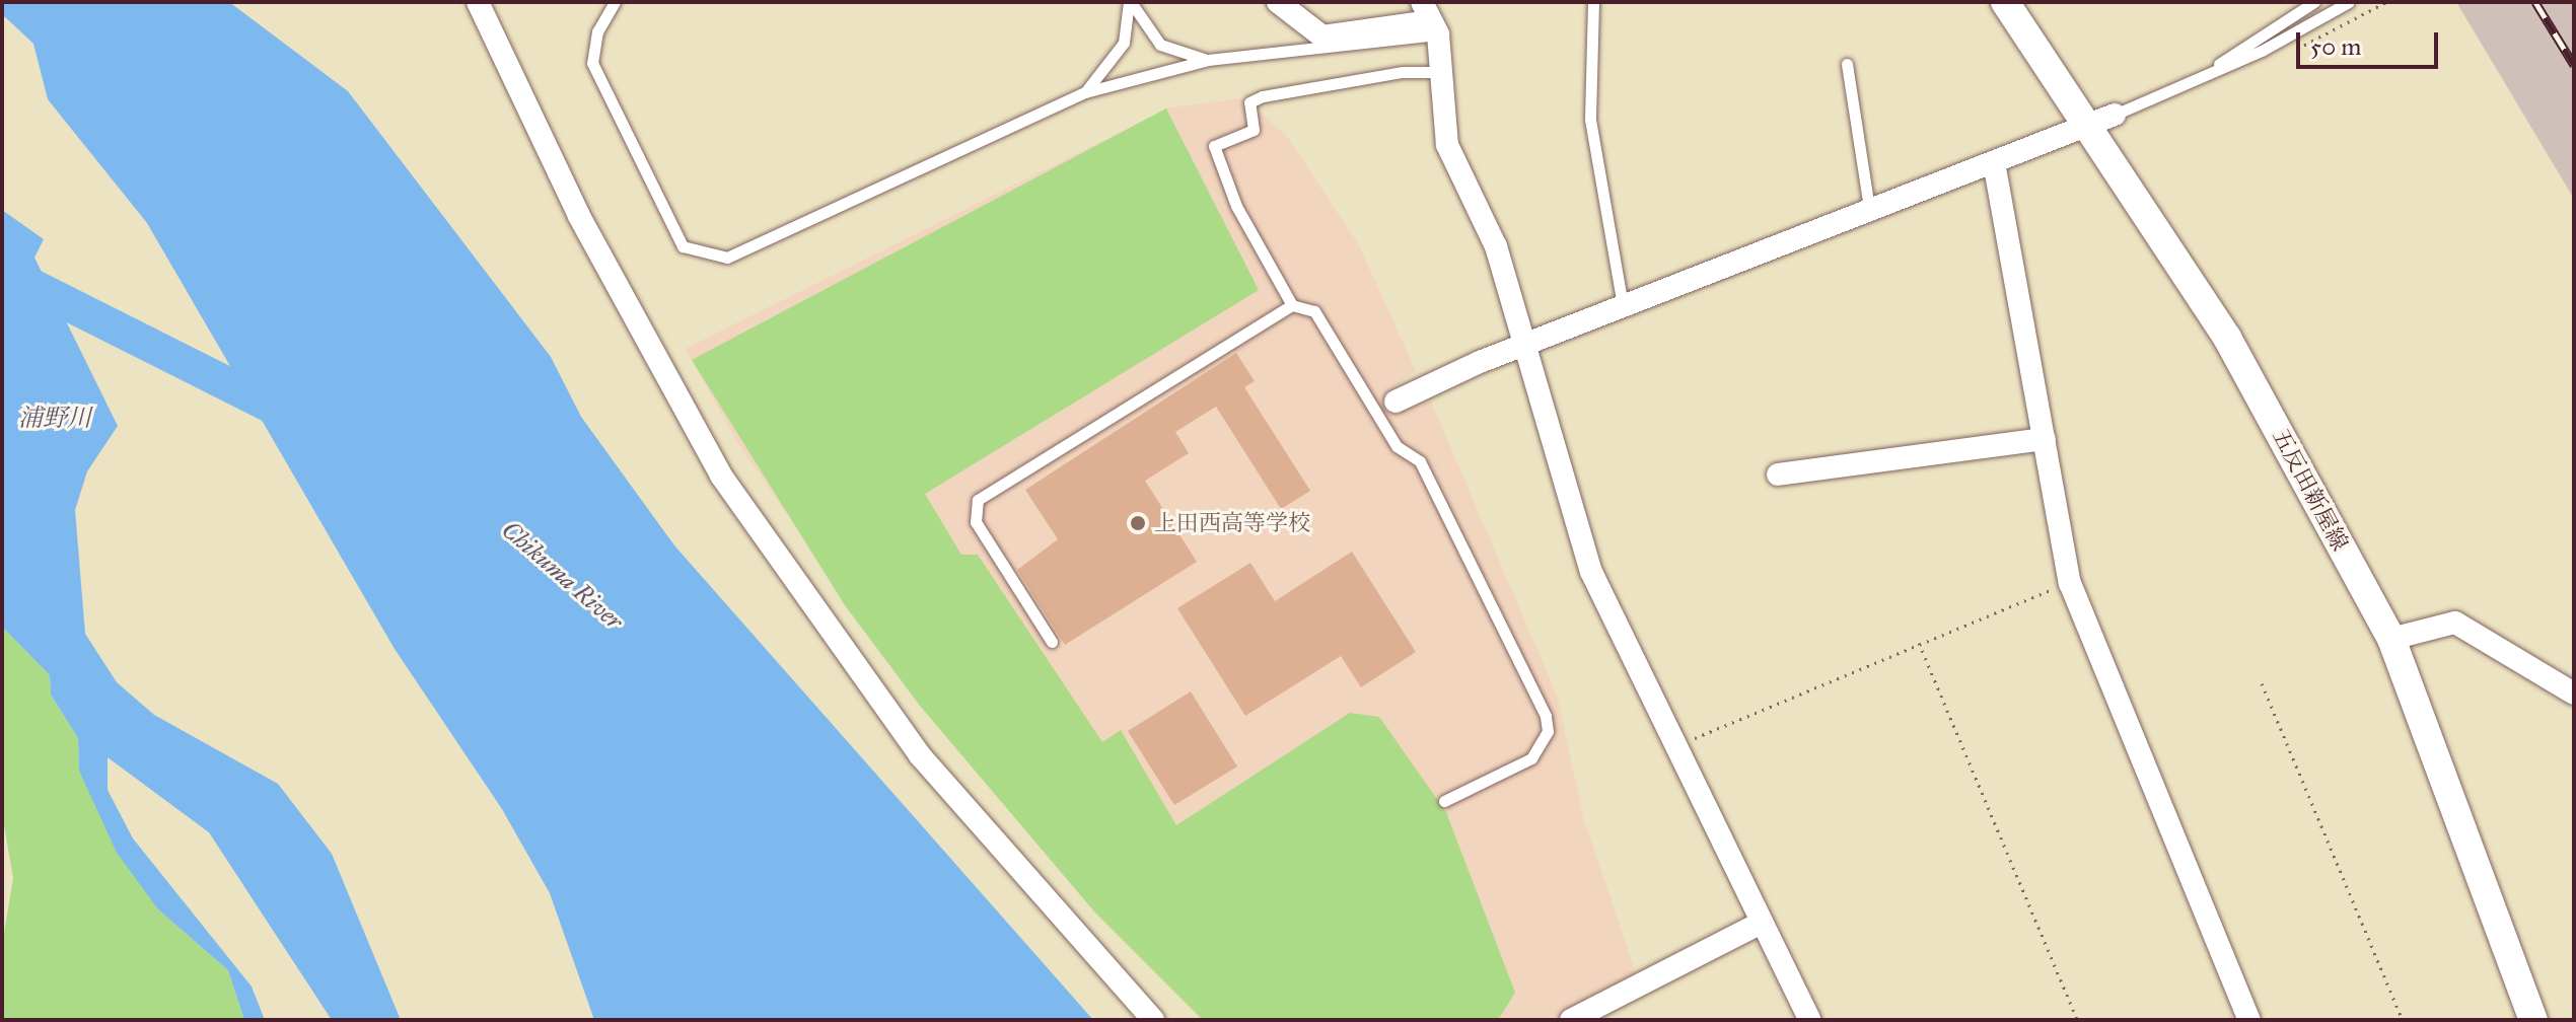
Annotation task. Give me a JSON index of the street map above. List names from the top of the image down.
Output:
{
  "streets": {
    "street": ["五反田新屋線"]
  },
  "water": ["浦野川", "Chikuma River"],
  "places": ["上田西高等学校"],
  "scale_bar": "50 m"
}
